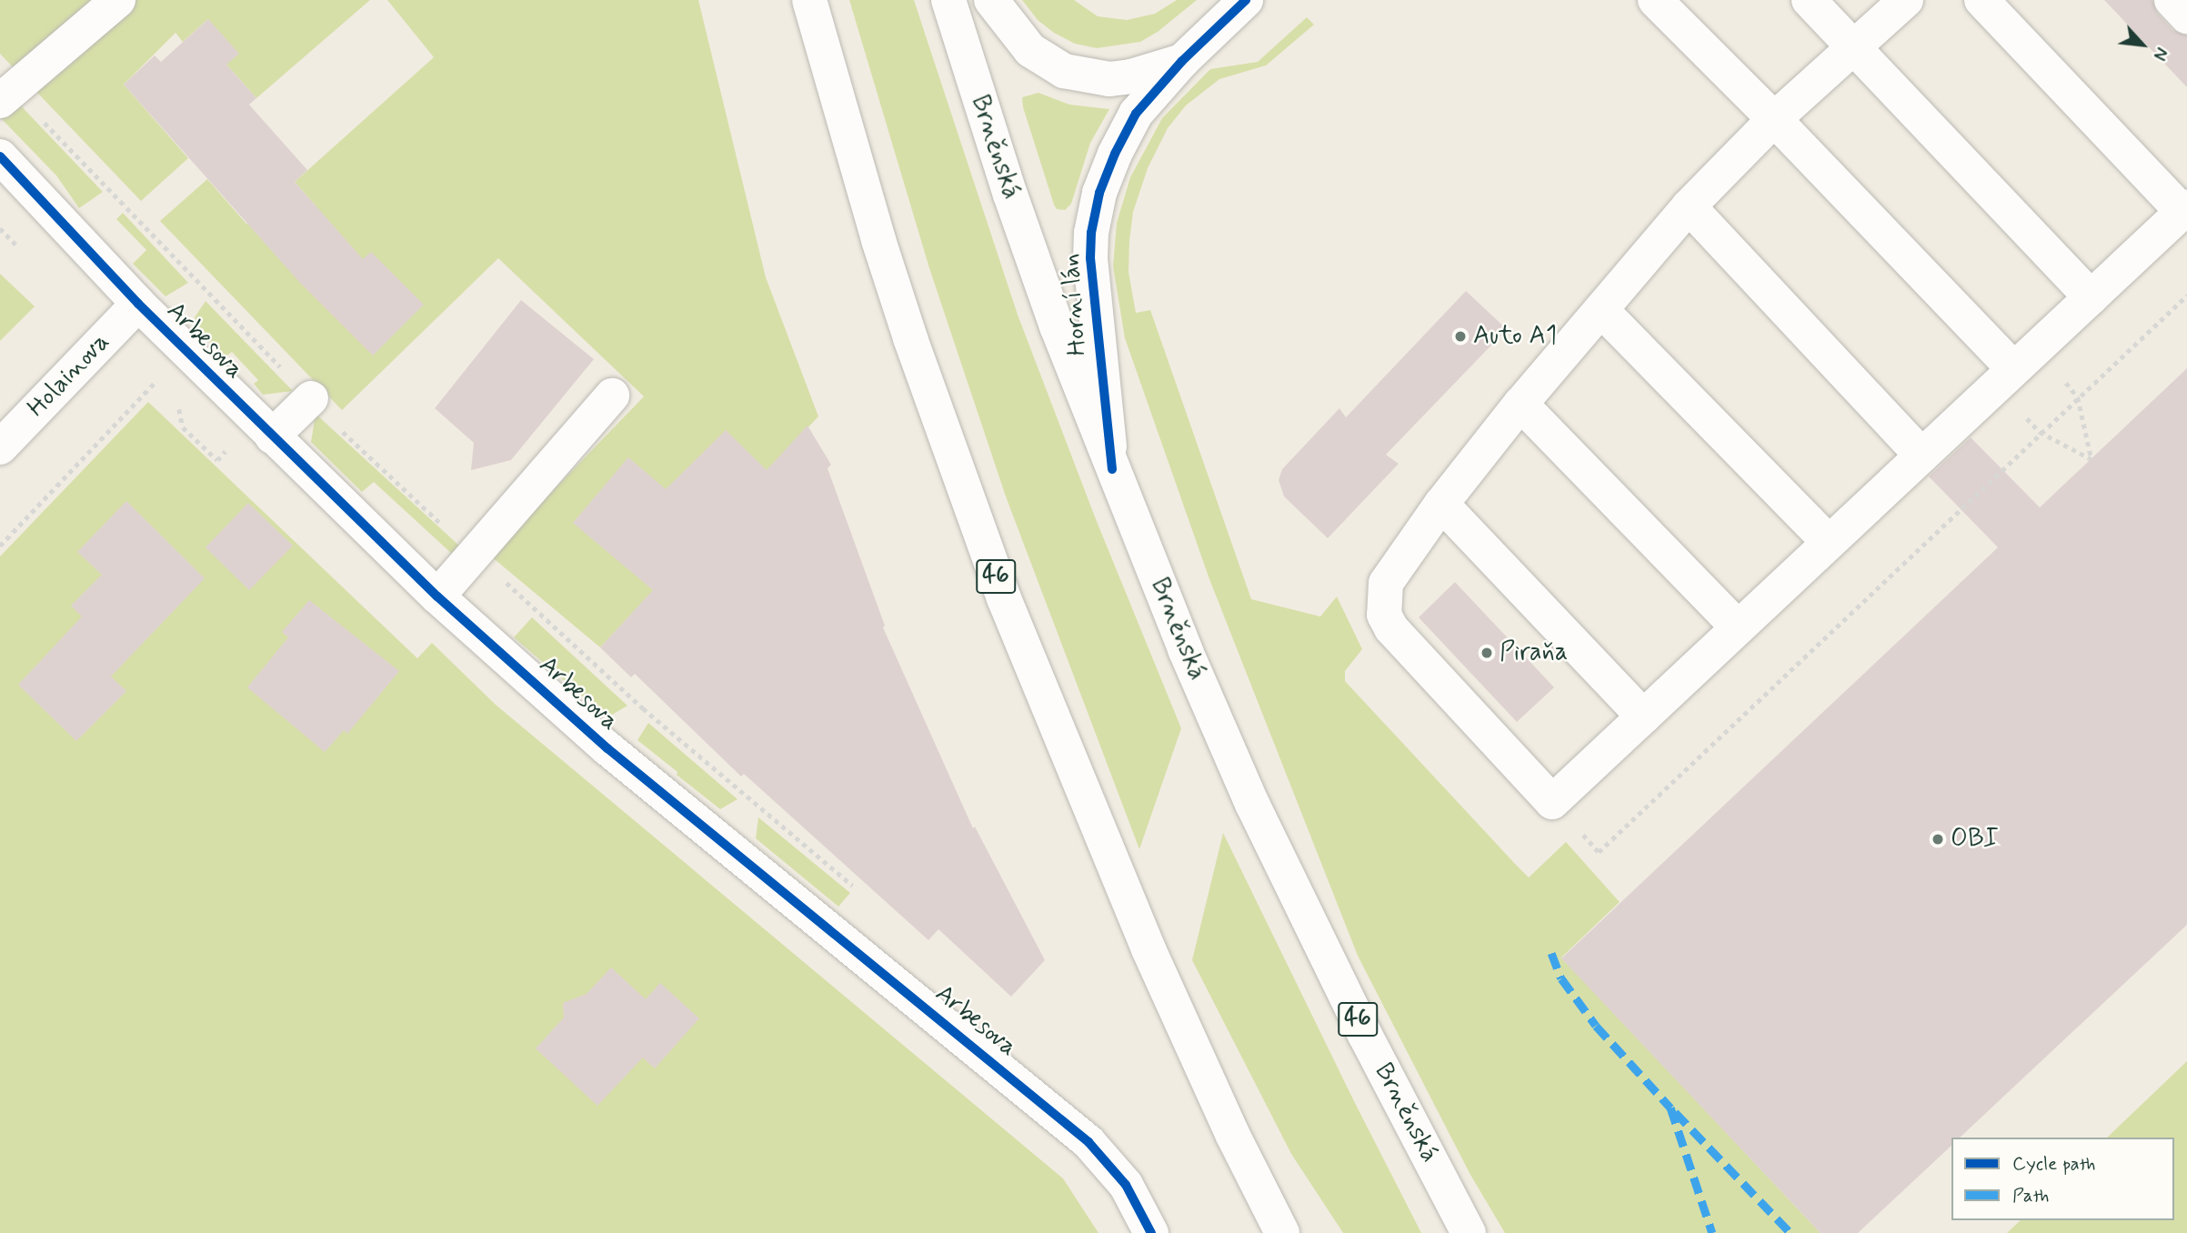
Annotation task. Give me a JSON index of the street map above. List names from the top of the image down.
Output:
{
  "streets": {
    "main road": [
      "Brněnská",
      "Horní lán",
      "Arbesova",
      "Holainova",
      "46"
    ]
  },
  "crossings": [
    ["Brněnská", "Horní lán"],
    ["Arbesova", "Holainova"]
  ],
  "places": ["Auto A1", "Piraňa", "OBI"],
  "legend": ["Cycle path", "Path"],
  "north": "bottom right"
}
